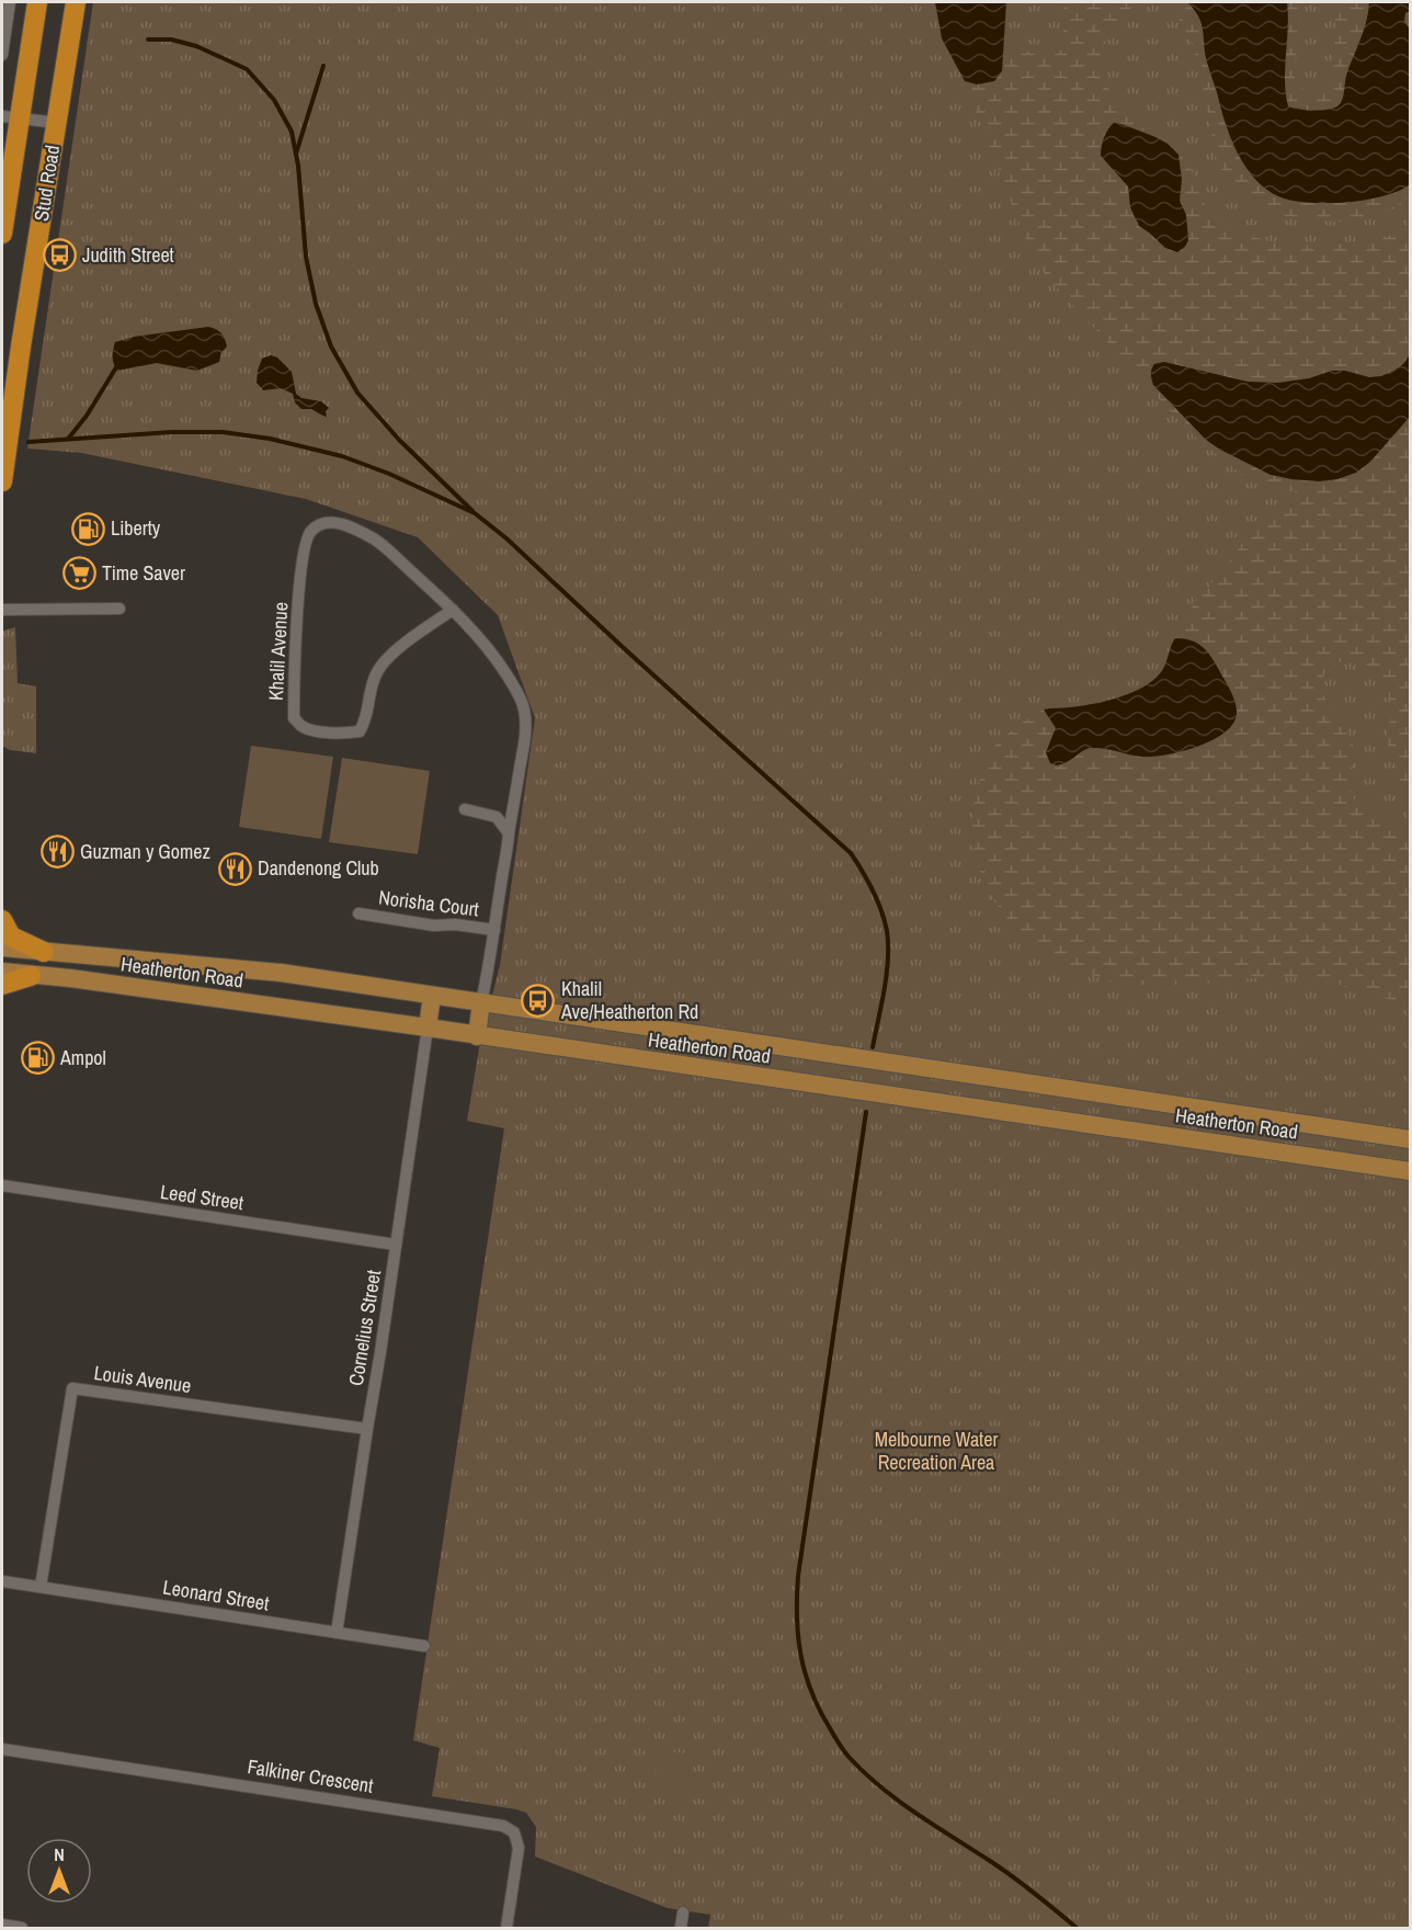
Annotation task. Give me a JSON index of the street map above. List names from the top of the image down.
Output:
{
  "streets": {
    "highway": ["Stud Road"],
    "main road": ["Heatherton Road"],
    "street": [
      "Khalil Avenue",
      "Norisha Court",
      "Leed Street",
      "Cornelius Street",
      "Louis Avenue",
      "Leonard Street",
      "Falkiner Crescent"
    ]
  },
  "crossings": [
    ["Khalil Avenue", "Norisha Court"],
    ["Khalil Avenue", "Heatherton Road"],
    ["Heatherton Road", "Cornelius Street"],
    ["Leed Street", "Cornelius Street"],
    ["Cornelius Street", "Louis Avenue"],
    ["Cornelius Street", "Leonard Street"],
    ["Louis Avenue", "Leonard Street"]
  ],
  "parks": ["Melbourne Water Recreation Area"],
  "places": {
    "bus stop": ["Judith Street", "Khalil Ave/Heatherton Rd"],
    "fuel station": ["Liberty", "Ampol"],
    "supermarket": ["Time Saver"],
    "restaurant": ["Guzman y Gomez", "Dandenong Club"]
  },
  "north": "top"
}
